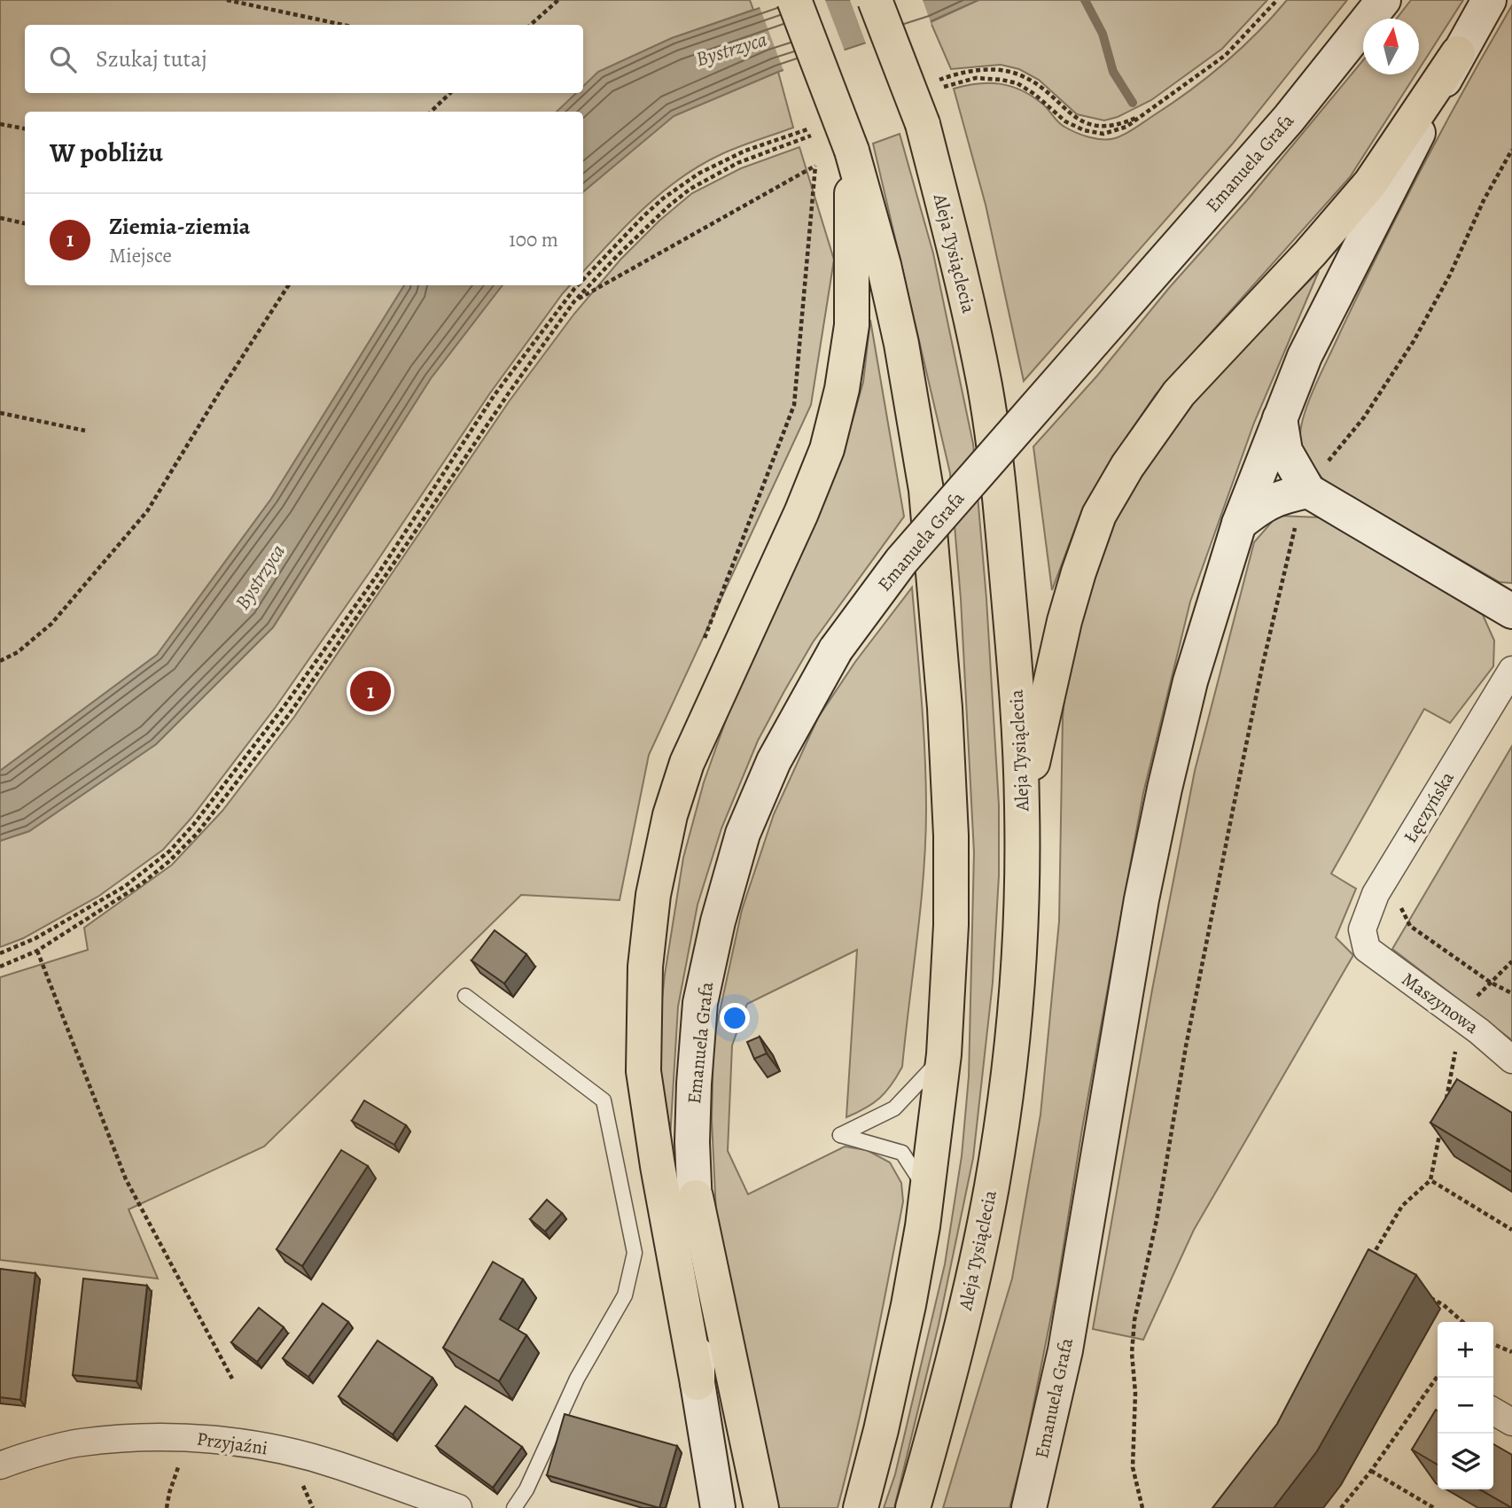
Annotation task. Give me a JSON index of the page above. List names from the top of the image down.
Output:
{
  "streets": {
    "main road": ["Emanuela Grafa", "Aleja Tysiąclecia"],
    "street": ["Łęczyńska", "Maszynowa", "Przyjaźni"]
  },
  "crossings": [
    ["Łęczyńska", "Maszynowa"]
  ],
  "water": ["Bystrzyca"],
  "north": "top",
  "page": {
    "search": "Szukaj tutaj",
    "heading": "W pobliżu",
    "list": [
      {
        "mark": "1",
        "name": "Ziemia-ziemia",
        "note": "Miejsce",
        "value": "100 m"
      }
    ],
    "pins": "1",
    "map_buttons": ["+", "−"]
  }
}
